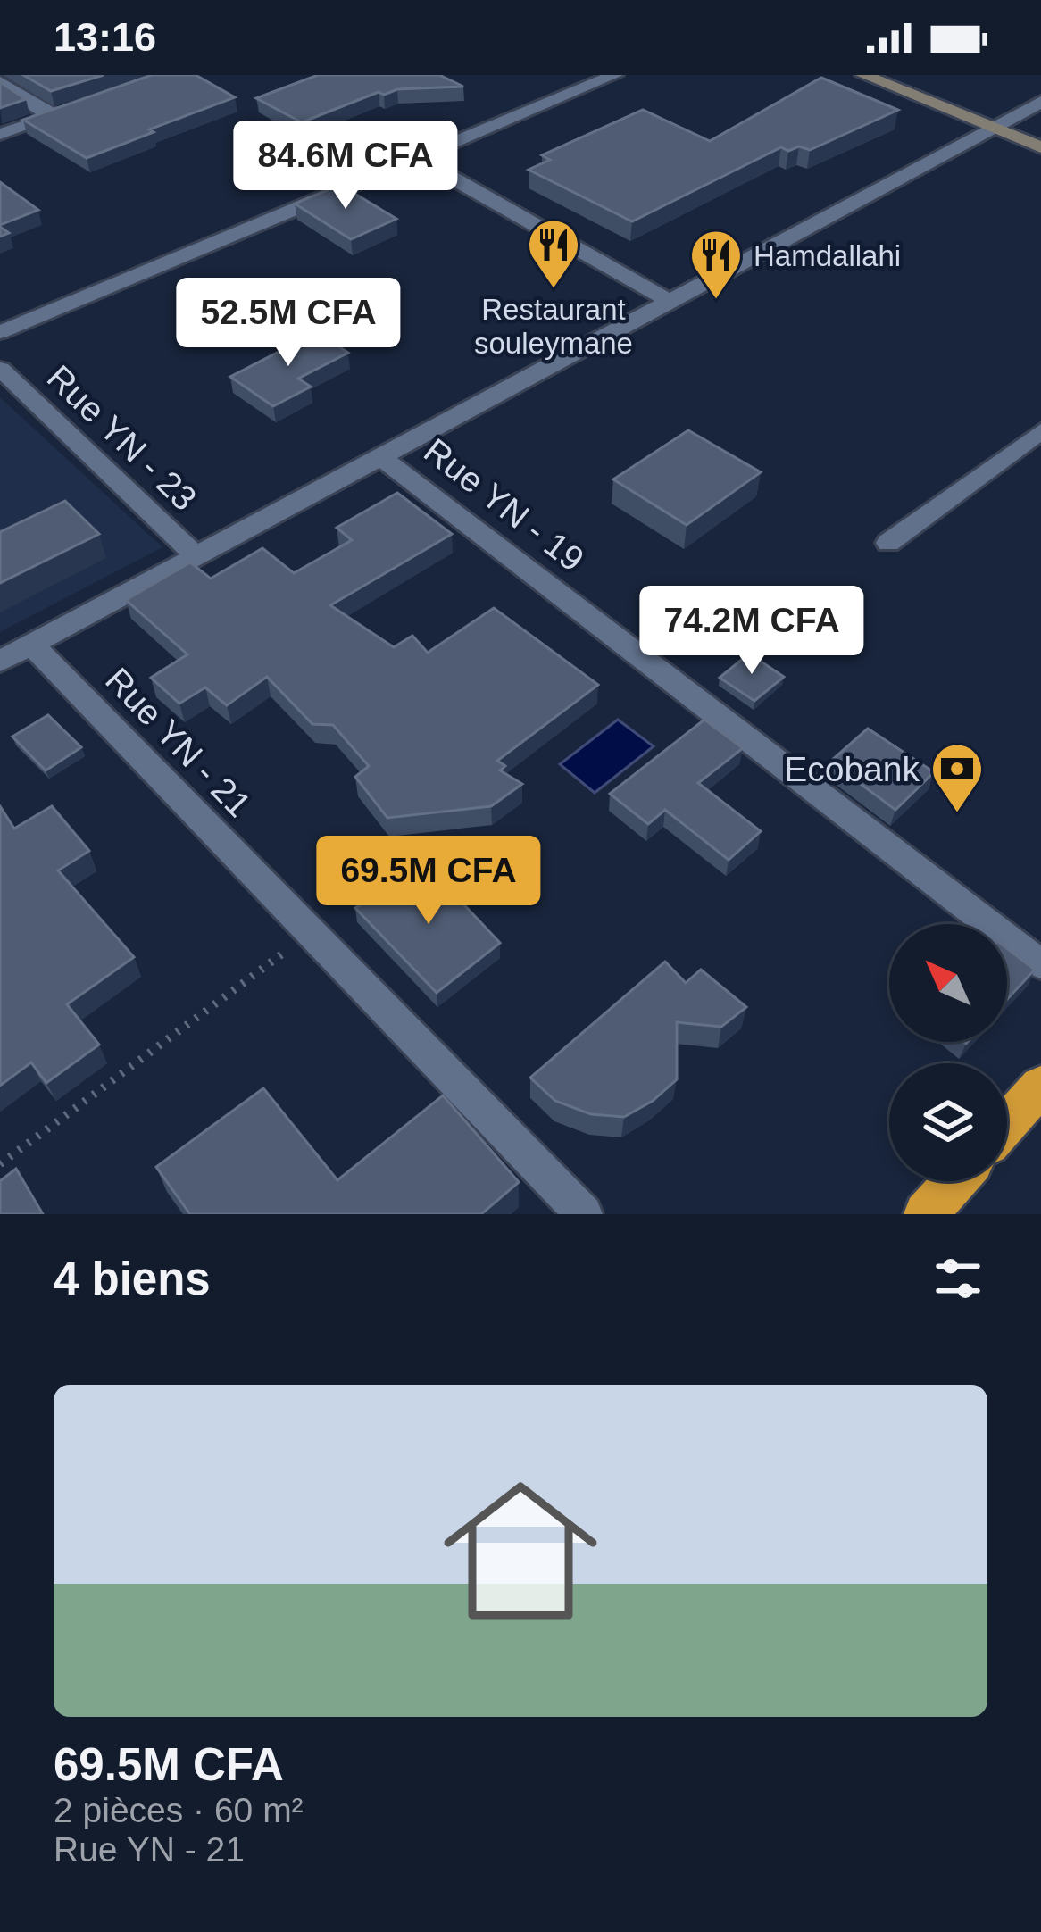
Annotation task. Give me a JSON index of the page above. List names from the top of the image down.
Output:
{
  "streets": {
    "street": ["Rue YN - 23", "Rue YN - 19", "Rue YN - 21"]
  },
  "places": {
    "restaurant": ["Restaurant souleymane", "Hamdallahi"],
    "bank": ["Ecobank"]
  },
  "north": "top left",
  "page": {
    "status": "13:16",
    "price": [
      "84.6M CFA",
      "52.5M CFA",
      "74.2M CFA",
      "69.5M CFA"
    ],
    "heading": "4 biens",
    "list": [
      {
        "name": "69.5M CFA",
        "note": "2 pièces · 60 m² · Rue YN - 21"
      }
    ]
  }
}
